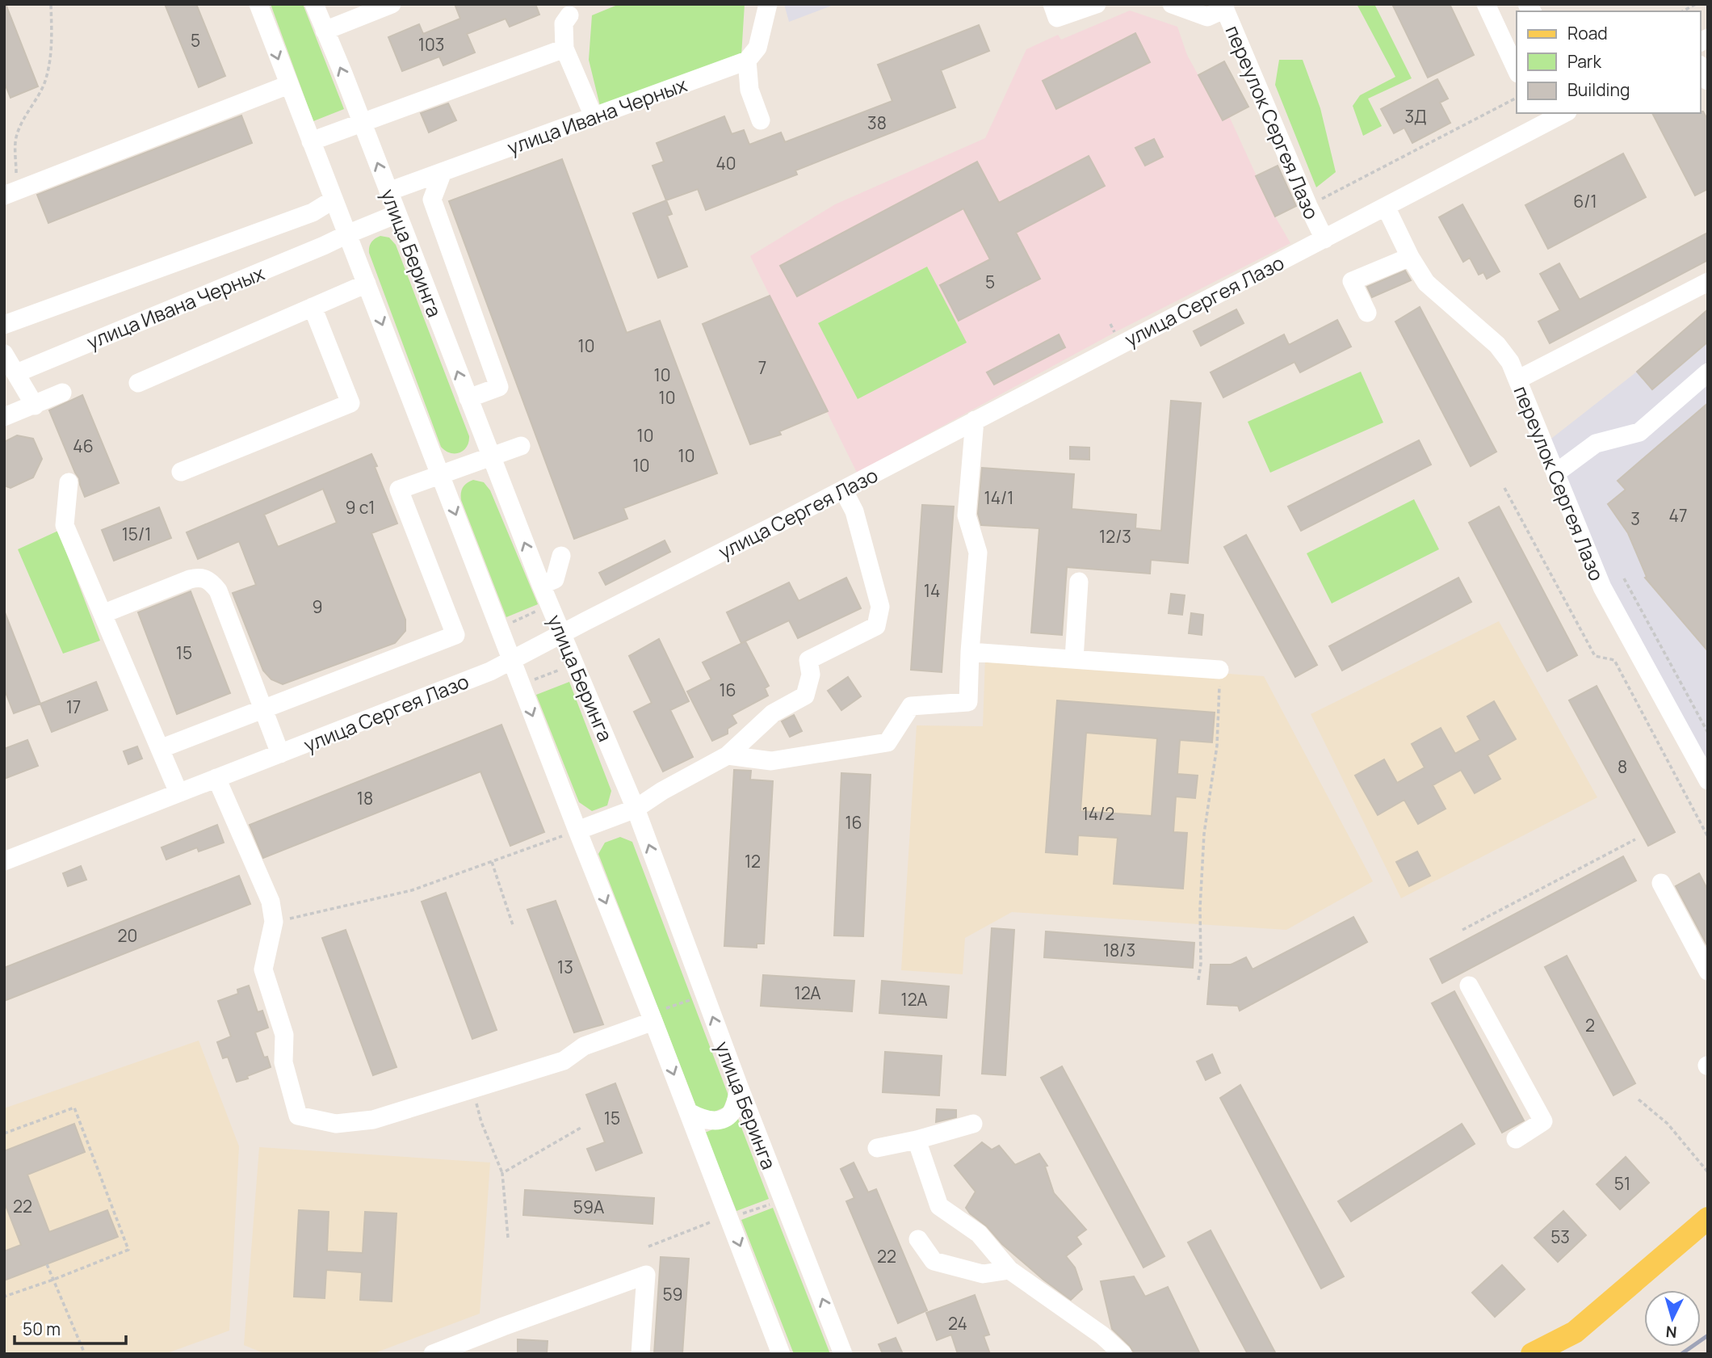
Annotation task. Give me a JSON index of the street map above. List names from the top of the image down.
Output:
{
  "streets": {
    "street": [
      "улица Ивана Черных",
      "переулок Сергея Лазо",
      "улица Беринга",
      "улица Сергея Лазо"
    ]
  },
  "crossings": [
    ["улица Ивана Черных", "улица Беринга"],
    ["переулок Сергея Лазо", "улица Сергея Лазо"],
    ["улица Беринга", "улица Сергея Лазо"]
  ],
  "house_numbers": [
    "5",
    "103",
    "3Д",
    "38",
    "40",
    "6/1",
    "5",
    "10",
    "7",
    "10",
    "10",
    "10",
    "46",
    "10",
    "10",
    "14/1",
    "9 с1",
    "47",
    "3",
    "15/1",
    "12/3",
    "14",
    "9",
    "15",
    "16",
    "17",
    "8",
    "18",
    "14/2",
    "16",
    "12",
    "20",
    "18/3",
    "13",
    "12А",
    "12А",
    "2",
    "15",
    "51",
    "22",
    "59А",
    "53",
    "22",
    "59",
    "24"
  ],
  "legend": ["Road", "Park", "Building"],
  "scale_bar": "50 m",
  "north": "bottom"
}
